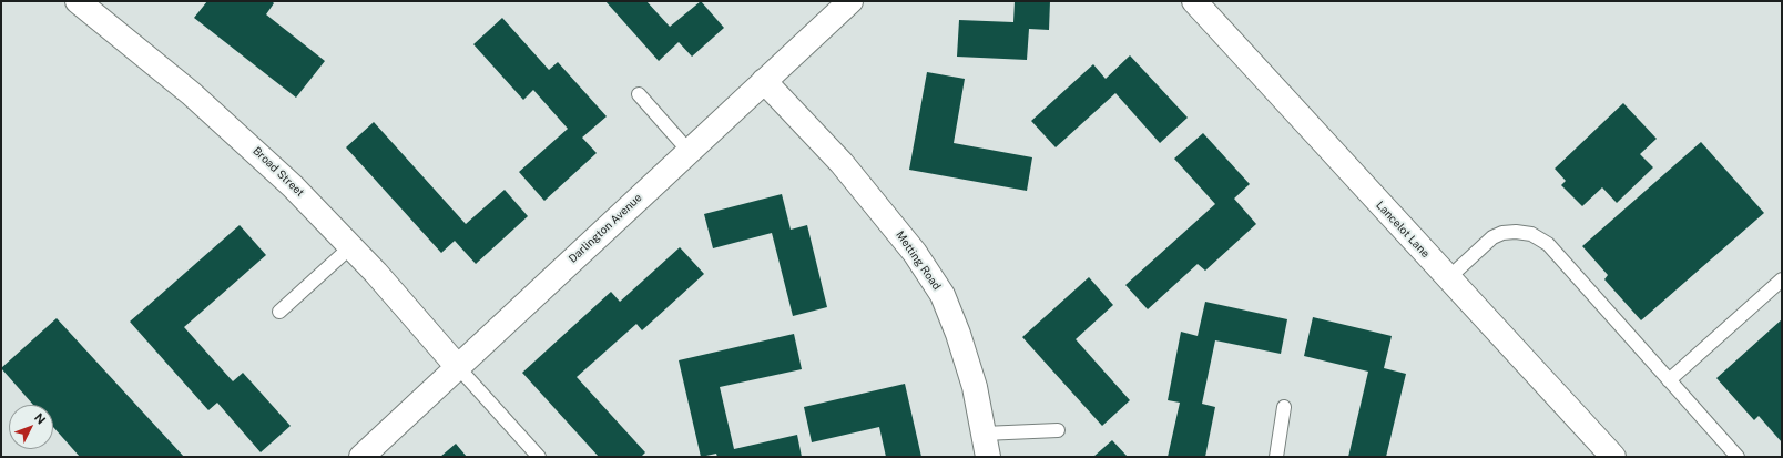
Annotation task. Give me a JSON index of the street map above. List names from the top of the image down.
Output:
{
  "streets": {
    "street": [
      "Broad Street",
      "Darlington Avenue",
      "Lancelot Lane",
      "Metting Road"
    ]
  },
  "crossings": [
    ["Broad Street", "Darlington Avenue"],
    ["Darlington Avenue", "Metting Road"]
  ],
  "north": "top right"
}
